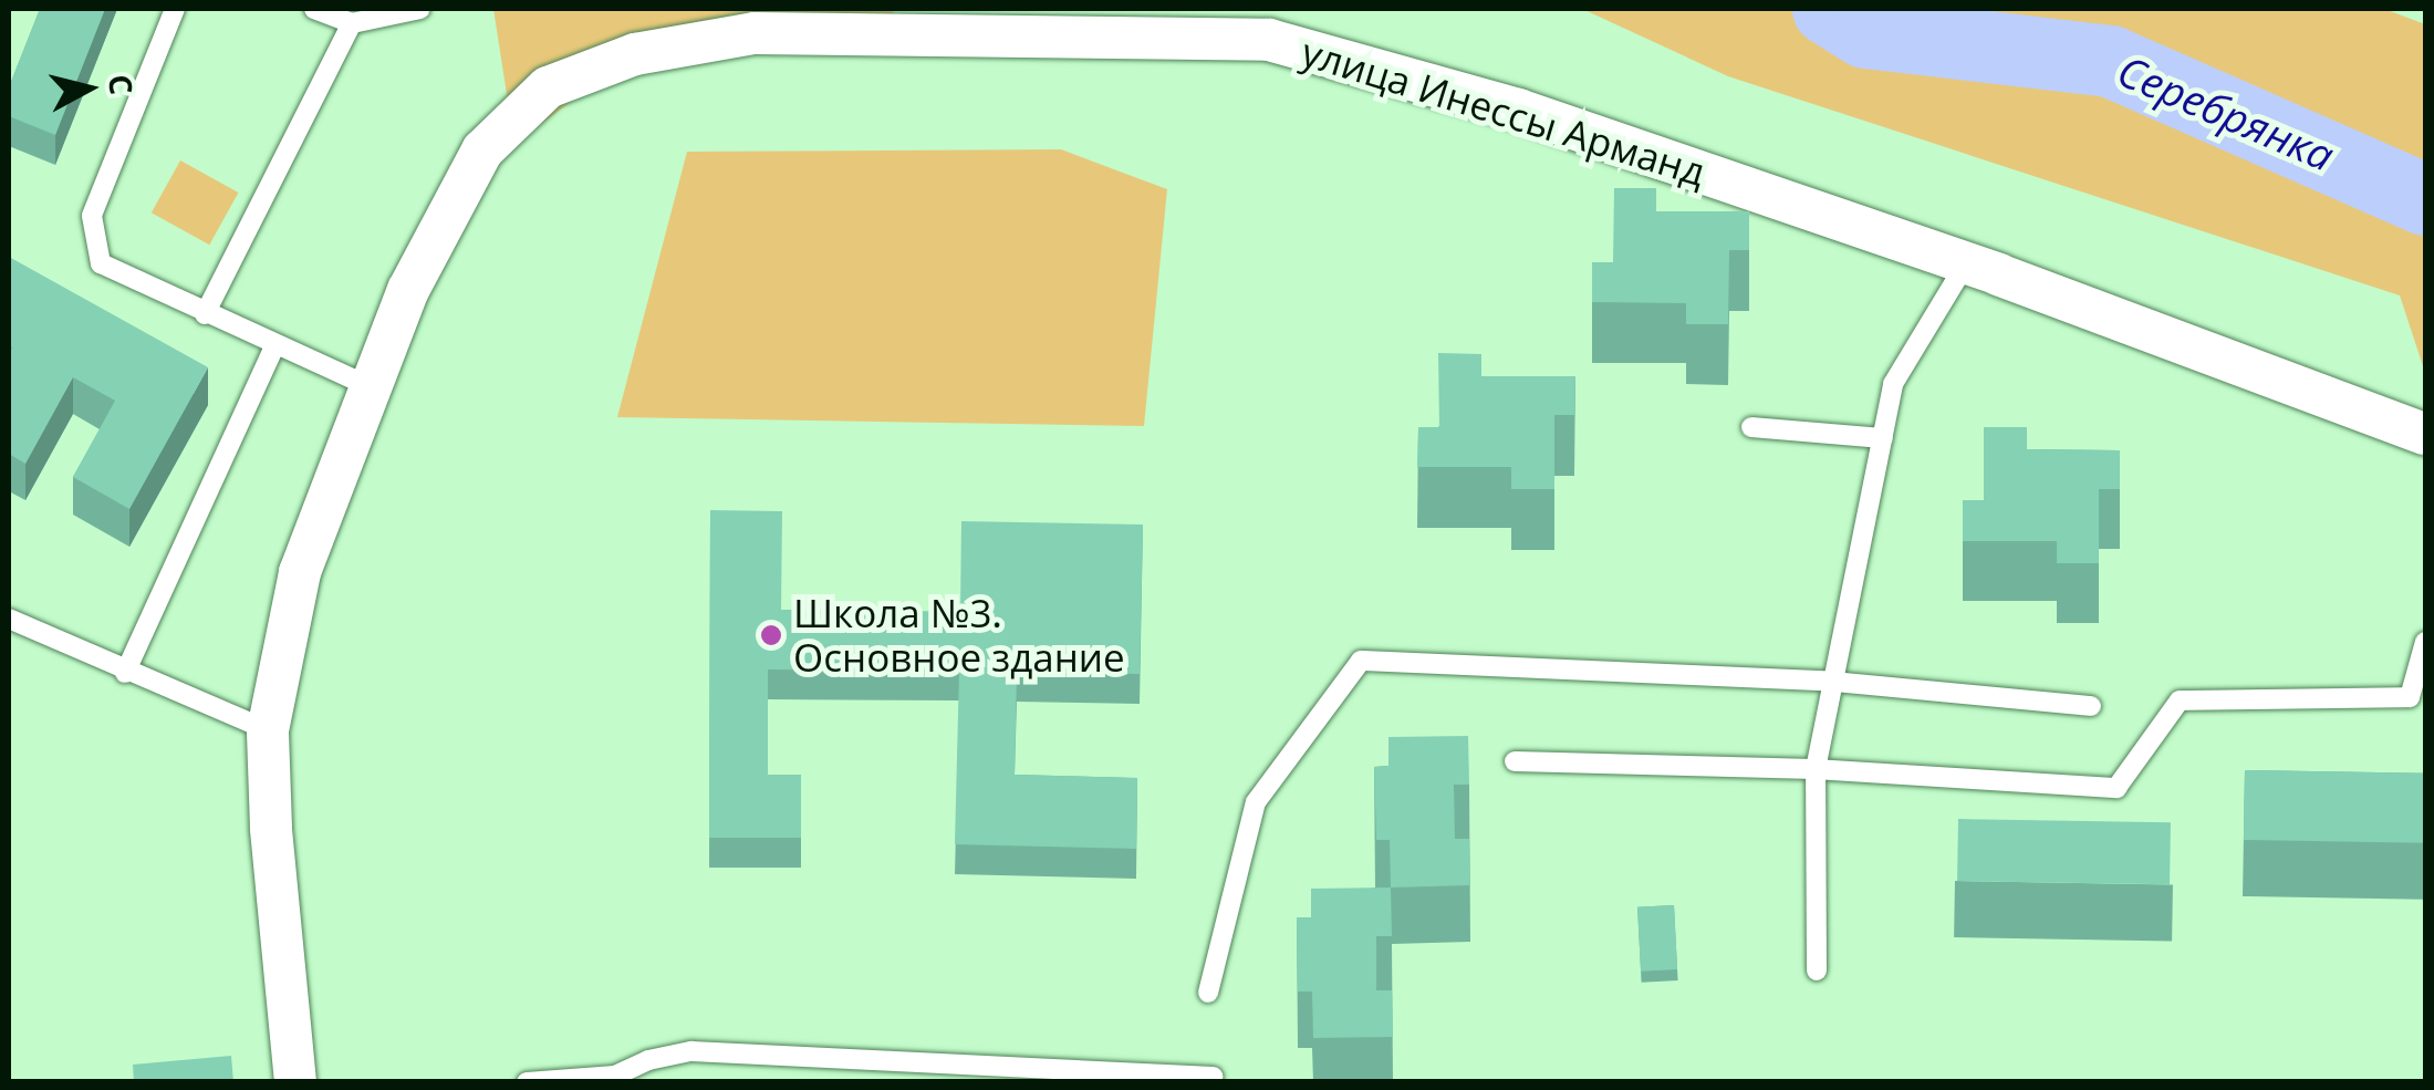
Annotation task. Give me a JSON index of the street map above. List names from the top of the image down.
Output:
{
  "streets": {
    "street": ["улица Инессы Арманд"]
  },
  "water": ["Серебрянка"],
  "places": ["Школа №3. Основное здание"],
  "north": "right"
}
